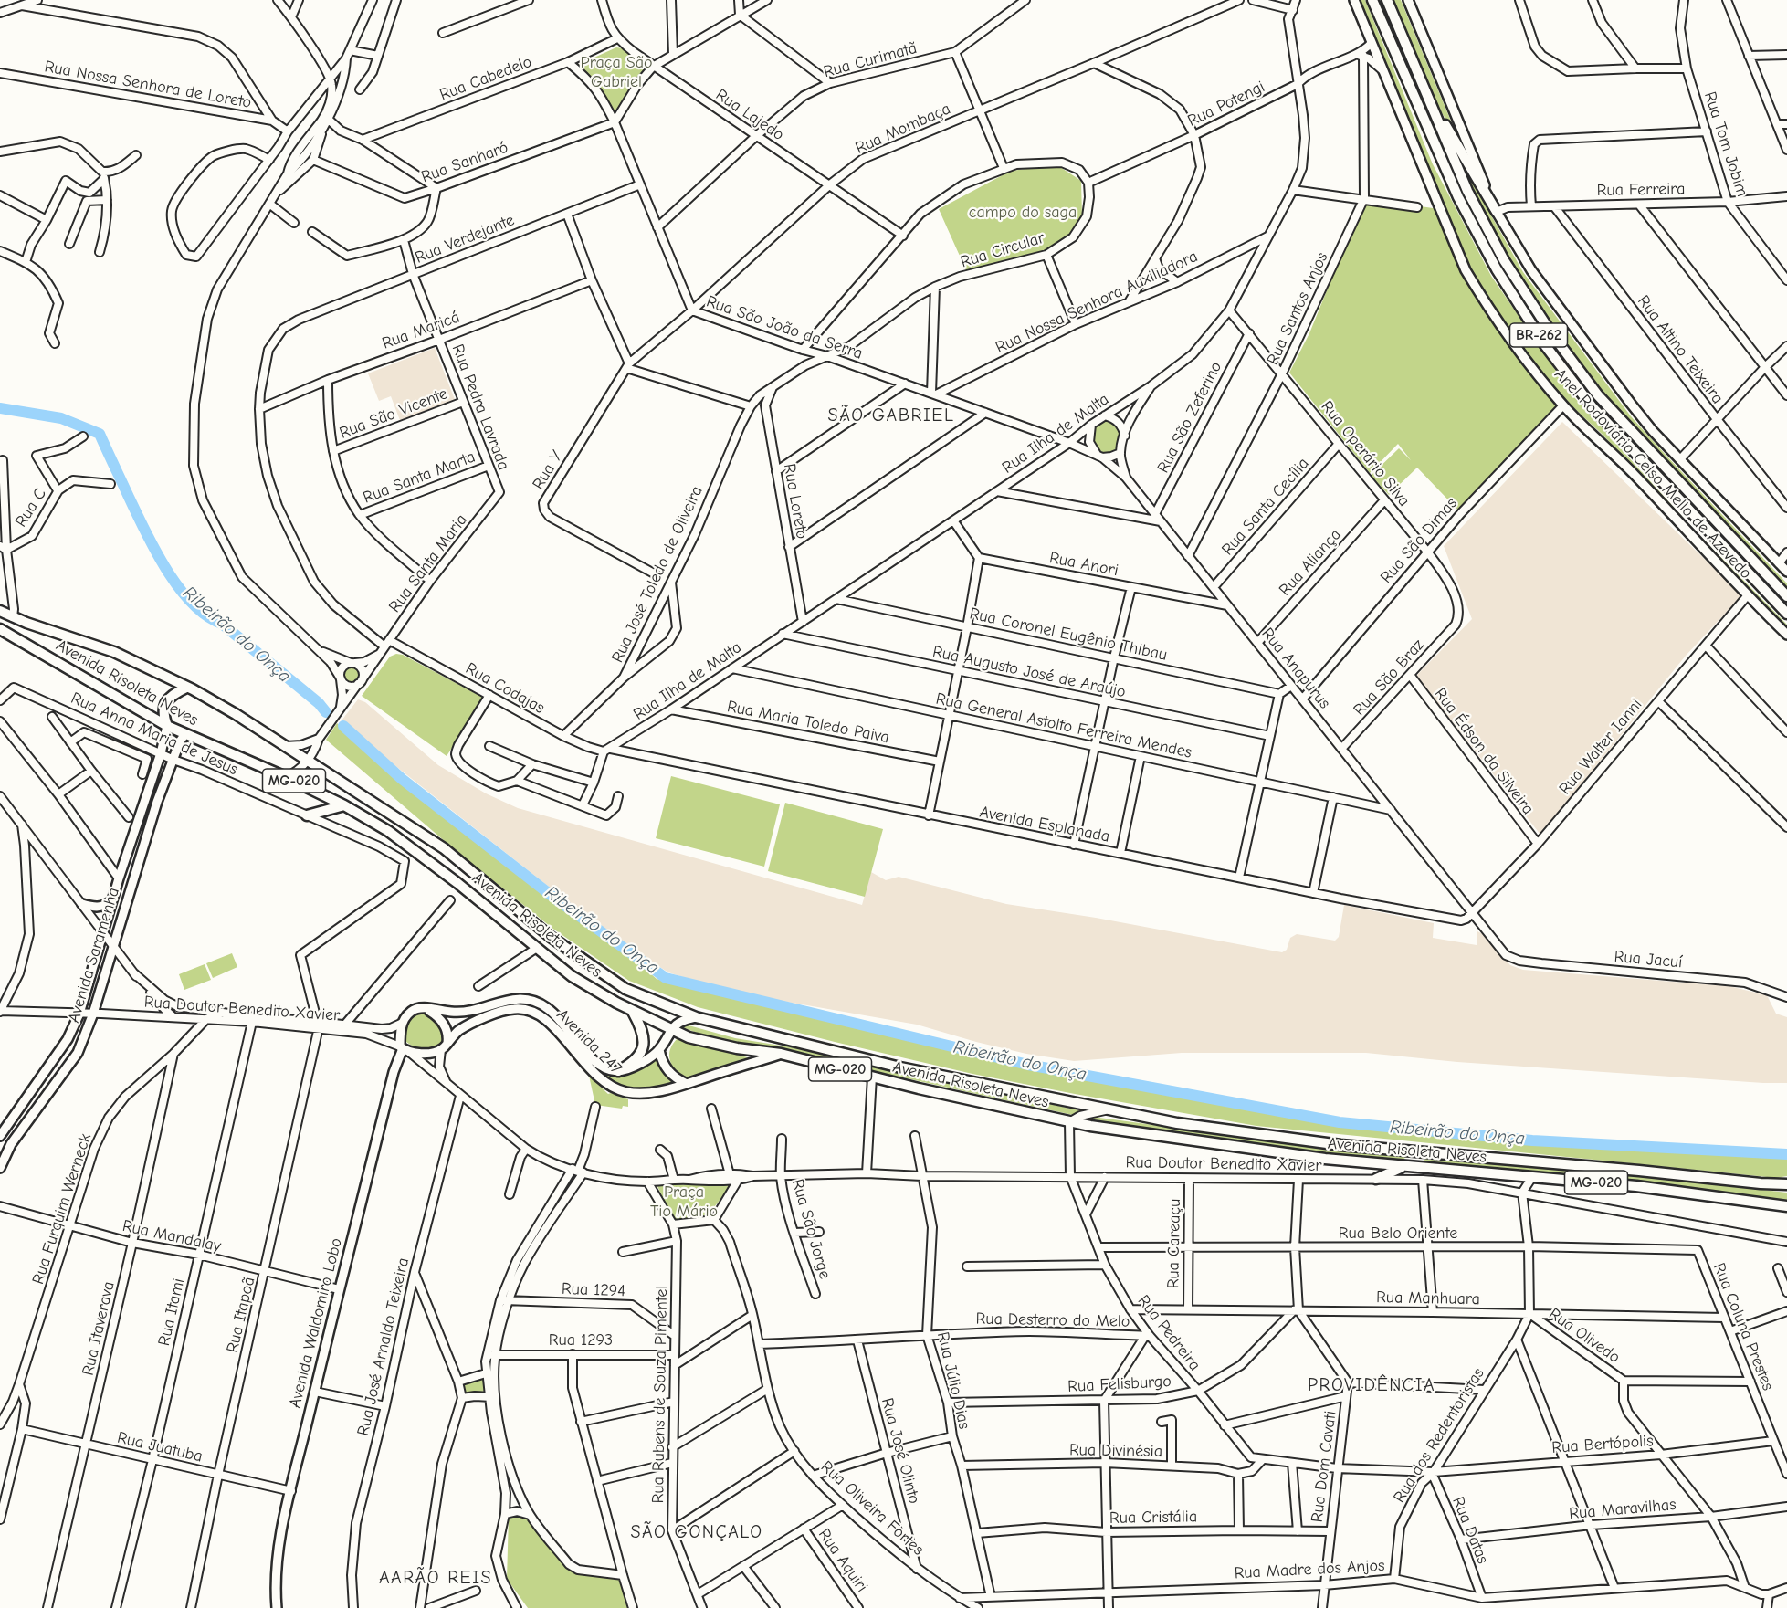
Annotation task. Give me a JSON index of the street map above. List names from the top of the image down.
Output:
{
  "streets": {
    "highway": [
      "BR-262",
      "Anel Rodoviário Celso Mello de Azevedo",
      "Avenida Risoleta Neves",
      "MG-020"
    ],
    "main road": ["Avenida Saramenha", "Avenida 247", "Avenida Waldomiro Lobo"],
    "street": [
      "Rua Curimatã",
      "Rua Cabedelo",
      "Rua Nossa Senhora de Loreto",
      "Rua Potengi",
      "Rua Lajedo",
      "Rua Mombaça",
      "Rua Tom Jobim",
      "Rua Sanharó",
      "Rua Ferreira",
      "Rua Verdejante",
      "Rua Circular",
      "Rua Nossa Senhora Auxiliadora",
      "Rua Santos Anjos",
      "Rua São João da Serra",
      "Rua Maricá",
      "Rua Altino Teixeira",
      "Rua Pedra Lavrada",
      "Rua São Vicente",
      "Rua São Zeferino",
      "Rua Ilha de Malta",
      "Rua Operário Silva",
      "Rua Y",
      "Rua Santa Marta",
      "Rua Loreto",
      "Rua Santa Cecília",
      "Rua C",
      "Rua São Dimas",
      "Rua Aliança",
      "Rua Santa Maria",
      "Rua Anori",
      "Rua José Toledo de Oliveira",
      "Rua Coronel Eugênio Thibau",
      "Rua Anapurus",
      "Rua Augusto José de Araújo",
      "Rua São Braz",
      "Rua Codajas",
      "Rua Maria Toledo Paiva",
      "Rua General Astolfo Ferreira Mendes",
      "Rua Anna Maria de Jesus",
      "Rua Walter Ianni",
      "Rua Édson da Silveira",
      "Avenida Esplanada",
      "Rua Jacuí",
      "Rua Doutor Benedito Xavier",
      "Rua Furquim Werneck",
      "Rua São Jorge",
      "Rua Belo Oriente",
      "Rua Mandalay",
      "Rua Careaçu",
      "Rua 1294",
      "Rua Manhuara",
      "Rua Itami",
      "Rua Itapoã",
      "Rua Desterro do Melo",
      "Rua Coluna Prestes",
      "Rua Itaverava",
      "Rua Pedreira",
      "Rua Olivedo",
      "Rua 1293",
      "Rua José Arnaldo Teixeira",
      "Rua Júlio Dias",
      "Rua Felisburgo",
      "Rua Rubens de Souza Pimentel",
      "Rua dos Redentoristas",
      "Rua Bertópolis",
      "Rua Juatuba",
      "Rua José Olinto",
      "Rua Divinésia",
      "Rua Dom Cavati",
      "Rua Oliveira Fortes",
      "Rua Maravilhas",
      "Rua Cristália",
      "Rua Datas",
      "Rua Aquiri",
      "Rua Madre dos Anjos"
    ]
  },
  "crossings": [
    ["Rua Curimatã", "Rua Lajedo"],
    ["Rua Curimatã", "Rua São João da Serra"],
    ["Rua Cabedelo", "Rua Lajedo"],
    ["Rua Cabedelo", "Rua São João da Serra"],
    ["Rua Potengi", "Rua Circular"],
    ["Rua Potengi", "Rua Ilha de Malta"],
    ["Rua Potengi", "Anel Rodoviário Celso Mello de Azevedo"],
    ["Rua Lajedo", "Rua Mombaça"],
    ["Rua Mombaça", "Rua São João da Serra"],
    ["Rua Mombaça", "Rua Y"],
    ["Rua Tom Jobim", "Rua Ferreira"],
    ["Rua Sanharó", "Rua São João da Serra"],
    ["Rua Ferreira", "Rua Altino Teixeira"],
    ["Rua Ferreira", "Anel Rodoviário Celso Mello de Azevedo"],
    ["Rua Verdejante", "Rua São João da Serra"],
    ["Rua Verdejante", "Rua Maricá"],
    ["Rua Verdejante", "Rua Pedra Lavrada"],
    ["Rua Verdejante", "Rua Santa Maria"],
    ["Rua Circular", "Rua São João da Serra"],
    ["Rua Nossa Senhora Auxiliadora", "Rua São João da Serra"],
    ["Rua Nossa Senhora Auxiliadora", "Rua Ilha de Malta"],
    ["Rua Santos Anjos", "Rua Operário Silva"],
    ["Rua Santos Anjos", "Rua Anapurus"],
    ["Rua São João da Serra", "Rua Ilha de Malta"],
    ["Rua São João da Serra", "Rua Anapurus"],
    ["Rua Maricá", "Rua Pedra Lavrada"],
    ["Rua Pedra Lavrada", "Rua São Vicente"],
    ["Rua Pedra Lavrada", "Rua Santa Marta"],
    ["Rua Pedra Lavrada", "Rua Santa Maria"],
    ["Rua São Zeferino", "Rua Operário Silva"],
    ["Rua São Zeferino", "Rua Anapurus"],
    ["Rua Ilha de Malta", "Rua Operário Silva"],
    ["Rua Ilha de Malta", "Rua Loreto"],
    ["Rua Ilha de Malta", "Rua Coronel Eugênio Thibau"],
    ["Rua Ilha de Malta", "Rua Anapurus"],
    ["Rua Ilha de Malta", "Rua Augusto José de Araújo"],
    ["Rua Ilha de Malta", "Rua Codajas"],
    ["Rua Ilha de Malta", "Rua Maria Toledo Paiva"],
    ["Rua Ilha de Malta", "Rua General Astolfo Ferreira Mendes"],
    ["Rua Ilha de Malta", "Avenida Esplanada"],
    ["Rua Operário Silva", "Rua Santa Cecília"],
    ["Rua Operário Silva", "Rua São Dimas"],
    ["Rua Operário Silva", "Rua Aliança"],
    ["Rua Operário Silva", "Rua São Braz"],
    ["Anel Rodoviário Celso Mello de Azevedo", "Rua São Dimas"],
    ["Anel Rodoviário Celso Mello de Azevedo", "Rua Walter Ianni"],
    ["Rua Santa Cecília", "Rua Anapurus"],
    ["Rua São Dimas", "Rua Anapurus"],
    ["Rua Aliança", "Rua Anapurus"],
    ["Rua Santa Maria", "Avenida Risoleta Neves"],
    ["Rua Santa Maria", "Rua Codajas"],
    ["Rua Anori", "Rua Anapurus"],
    ["Rua José Toledo de Oliveira", "Rua Codajas"],
    ["Rua Anapurus", "Rua São Braz"],
    ["Rua Anapurus", "Rua General Astolfo Ferreira Mendes"],
    ["Rua Anapurus", "Rua Walter Ianni"],
    ["Rua Anapurus", "Avenida Esplanada"],
    ["Rua Anapurus", "Rua Jacuí"],
    ["Rua São Braz", "Rua Édson da Silveira"],
    ["Avenida Risoleta Neves", "Avenida Saramenha"],
    ["Avenida Risoleta Neves", "Avenida 247"],
    ["Avenida Risoleta Neves", "Rua Pedreira"],
    ["Rua Codajas", "Avenida Esplanada"],
    ["Rua Anna Maria de Jesus", "Avenida Saramenha"],
    ["Rua Anna Maria de Jesus", "Rua Doutor Benedito Xavier"],
    ["Rua Anna Maria de Jesus", "Rua Itapoã"],
    ["Rua Walter Ianni", "Rua Édson da Silveira"],
    ["Rua Walter Ianni", "Avenida Esplanada"],
    ["Avenida Saramenha", "Rua Doutor Benedito Xavier"],
    ["Rua Doutor Benedito Xavier", "Avenida 247"],
    ["Rua Doutor Benedito Xavier", "Rua Furquim Werneck"],
    ["Rua Doutor Benedito Xavier", "Rua São Jorge"],
    ["Rua Doutor Benedito Xavier", "Rua Careaçu"],
    ["Rua Doutor Benedito Xavier", "Rua Itami"],
    ["Rua Doutor Benedito Xavier", "Rua Itapoã"],
    ["Rua Doutor Benedito Xavier", "Avenida Waldomiro Lobo"],
    ["Rua Doutor Benedito Xavier", "Rua Pedreira"],
    ["Rua Doutor Benedito Xavier", "Rua José Arnaldo Teixeira"],
    ["Rua Doutor Benedito Xavier", "Rua Júlio Dias"],
    ["Rua Doutor Benedito Xavier", "Rua Rubens de Souza Pimentel"],
    ["Avenida 247", "Avenida Waldomiro Lobo"],
    ["Rua Furquim Werneck", "Rua Mandalay"],
    ["Rua Furquim Werneck", "Rua Itaverava"],
    ["Rua Belo Oriente", "Rua Careaçu"],
    ["Rua Belo Oriente", "Rua Coluna Prestes"],
    ["Rua Belo Oriente", "Rua Pedreira"],
    ["Rua Mandalay", "Rua Itami"],
    ["Rua Mandalay", "Rua Itapoã"],
    ["Rua Mandalay", "Avenida Waldomiro Lobo"],
    ["Rua Mandalay", "Rua Itaverava"],
    ["Rua Careaçu", "Rua Manhuara"],
    ["Rua 1294", "Rua Rubens de Souza Pimentel"],
    ["Rua Manhuara", "Rua Coluna Prestes"],
    ["Rua Manhuara", "Rua Pedreira"],
    ["Rua Manhuara", "Rua Olivedo"],
    ["Rua Manhuara", "Rua Felisburgo"],
    ["Rua Manhuara", "Rua dos Redentoristas"],
    ["Rua Itami", "Rua Juatuba"],
    ["Rua Itapoã", "Rua Juatuba"],
    ["Rua Desterro do Melo", "Rua Pedreira"],
    ["Rua Desterro do Melo", "Rua Júlio Dias"],
    ["Rua Desterro do Melo", "Rua José Olinto"],
    ["Rua Desterro do Melo", "Rua Oliveira Fortes"],
    ["Avenida Waldomiro Lobo", "Rua Juatuba"],
    ["Rua Coluna Prestes", "Rua Bertópolis"],
    ["Rua Itaverava", "Rua Juatuba"],
    ["Rua Pedreira", "Rua Felisburgo"],
    ["Rua Olivedo", "Rua dos Redentoristas"],
    ["Rua 1293", "Rua Rubens de Souza Pimentel"],
    ["Rua Júlio Dias", "Rua Felisburgo"],
    ["Rua Júlio Dias", "Rua Divinésia"],
    ["Rua Júlio Dias", "Rua Cristália"],
    ["Rua Júlio Dias", "Rua Madre dos Anjos"],
    ["Rua dos Redentoristas", "Rua Bertópolis"],
    ["Rua dos Redentoristas", "Rua Datas"],
    ["Rua dos Redentoristas", "Rua Madre dos Anjos"],
    ["Rua Bertópolis", "Rua Datas"],
    ["Rua José Olinto", "Rua Oliveira Fortes"],
    ["Rua Dom Cavati", "Rua Cristália"],
    ["Rua Dom Cavati", "Rua Madre dos Anjos"],
    ["Rua Oliveira Fortes", "Rua Madre dos Anjos"],
    ["Rua Maravilhas", "Rua Datas"],
    ["Rua Datas", "Rua Madre dos Anjos"]
  ],
  "districts": [
    "SÃO GABRIEL",
    "PROVIDÊNCIA",
    "SÃO GONÇALO",
    "AARÃO REIS"
  ],
  "water": ["Ribeirão do Onça"],
  "parks": ["Praça São Gabriel", "campo do saga", "Praça Tio Mário"]
}
